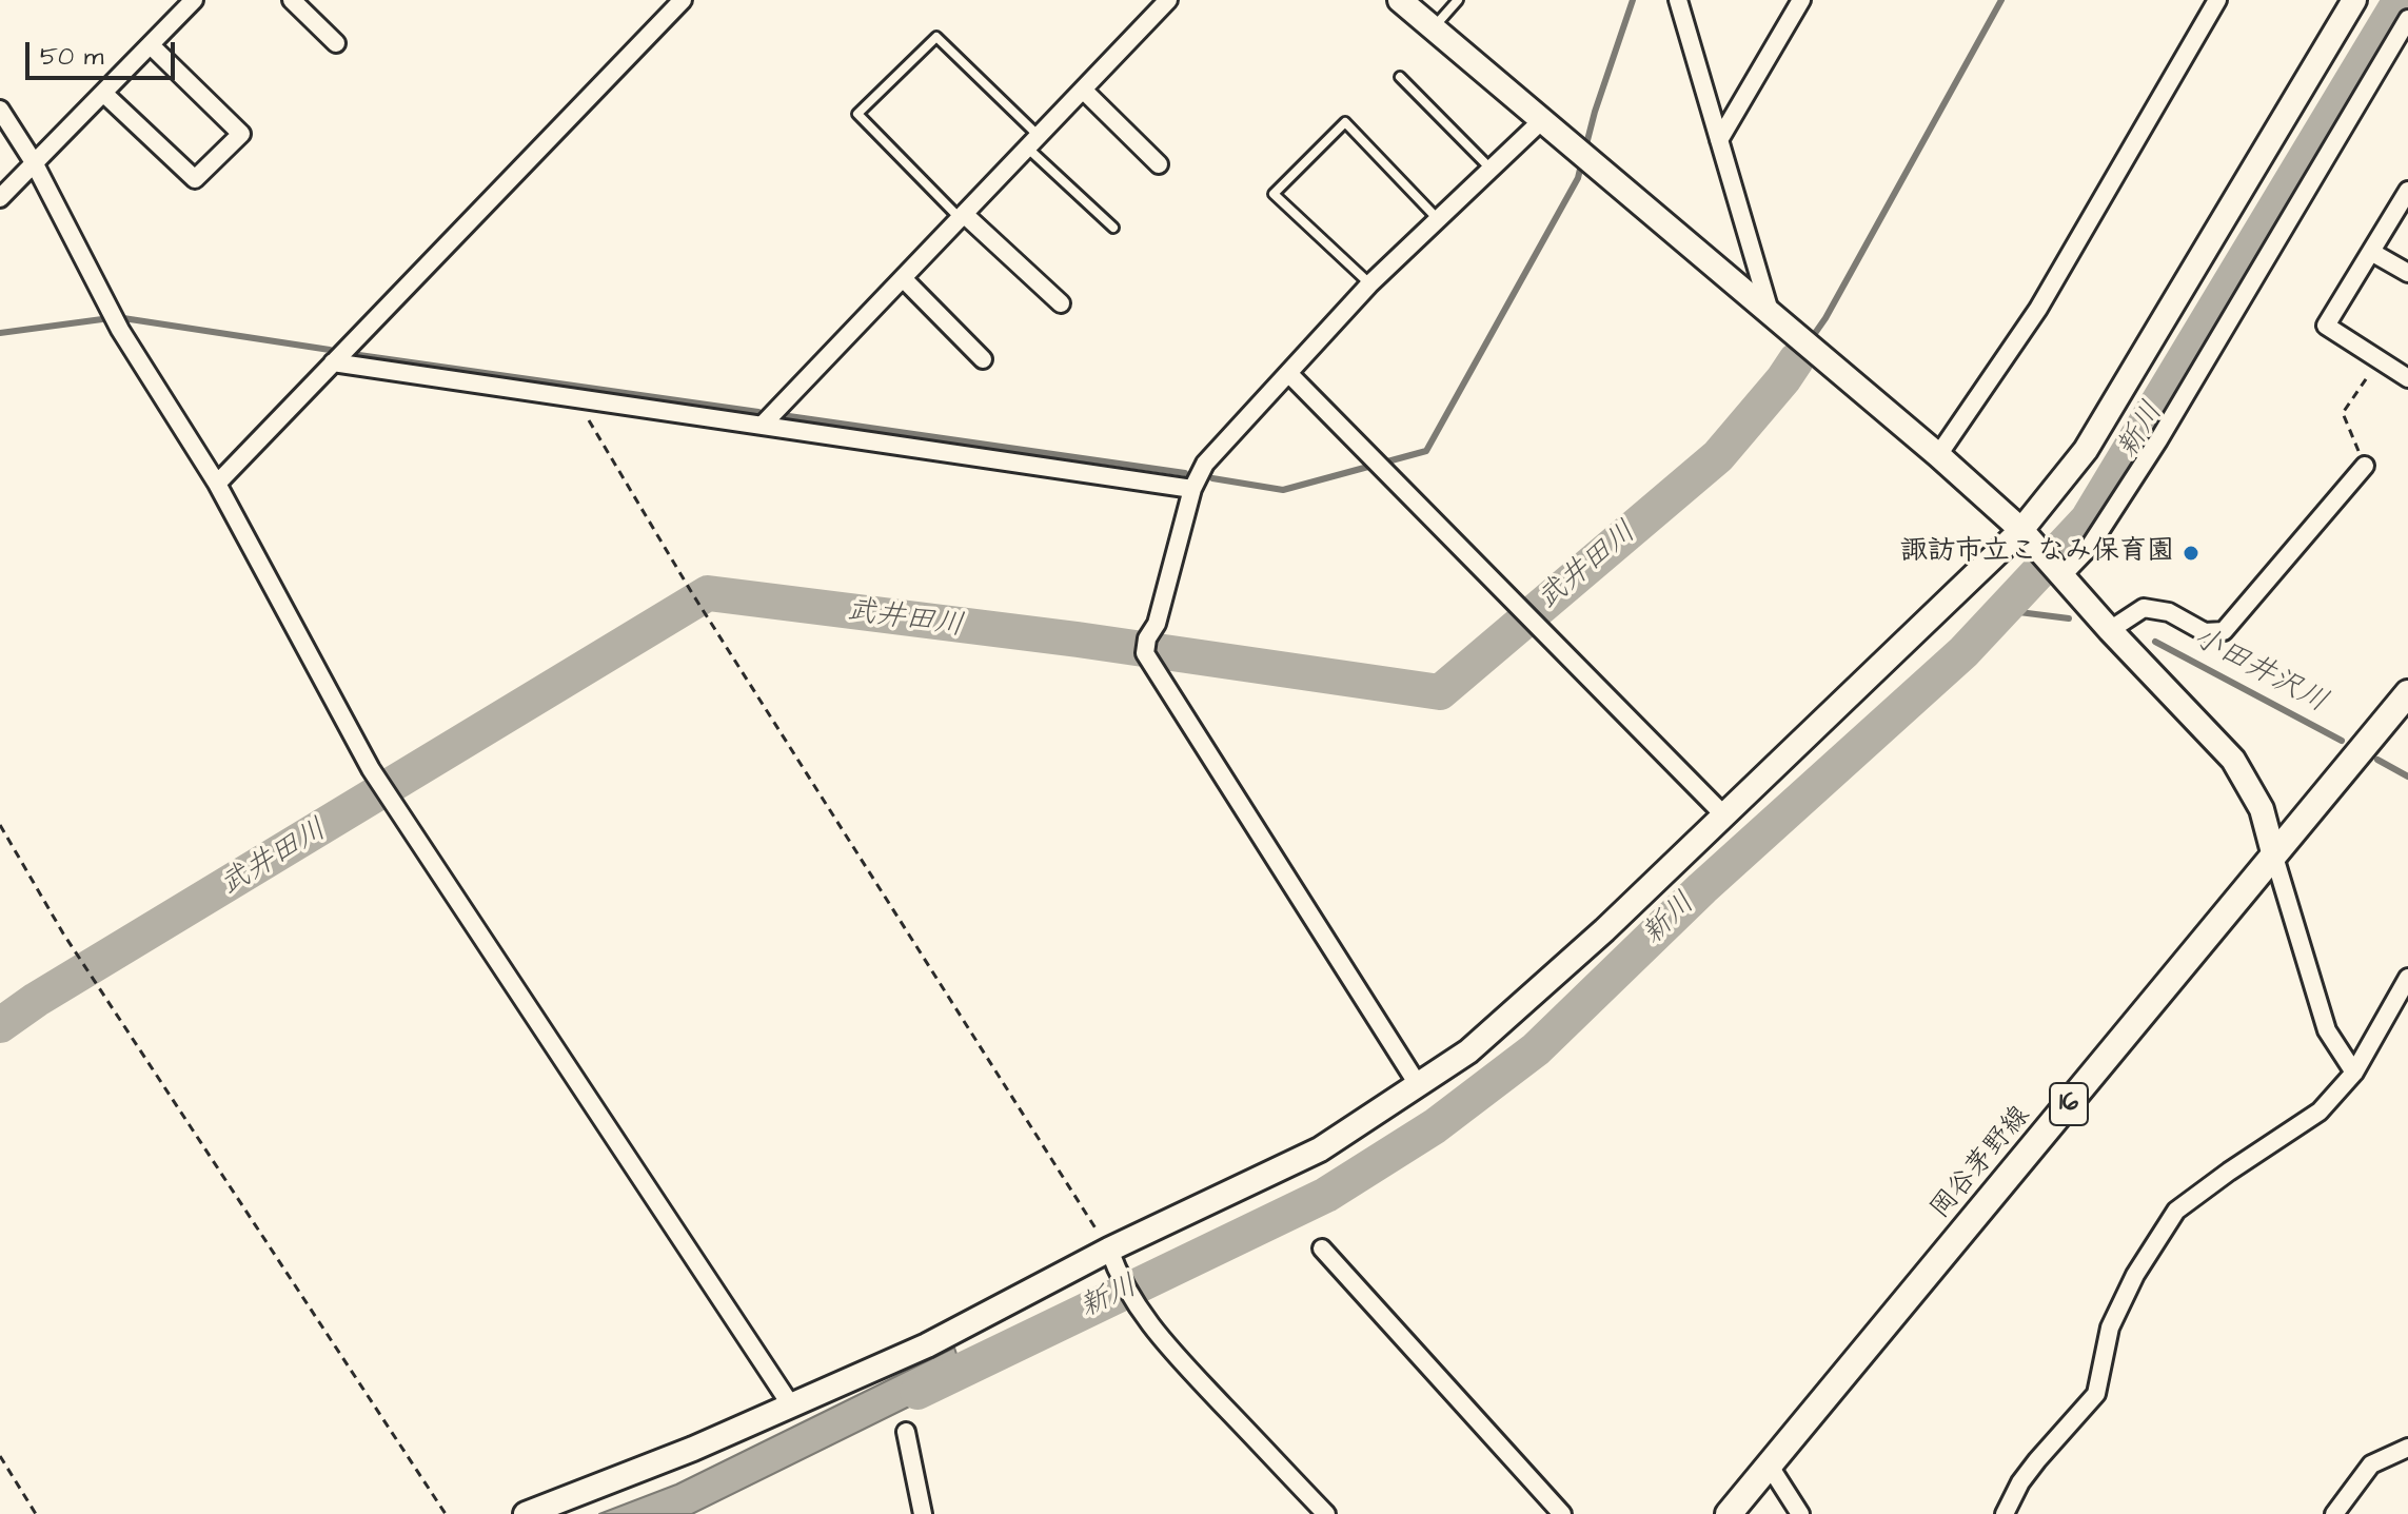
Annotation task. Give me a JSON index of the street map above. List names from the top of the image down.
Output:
{
  "streets": {
    "main road": ["16", "岡谷茅野線"]
  },
  "water": ["新川", "武井田川", "小田井沢川"],
  "places": ["諏訪市立こなみ保育園"],
  "scale_bar": "50 m"
}
